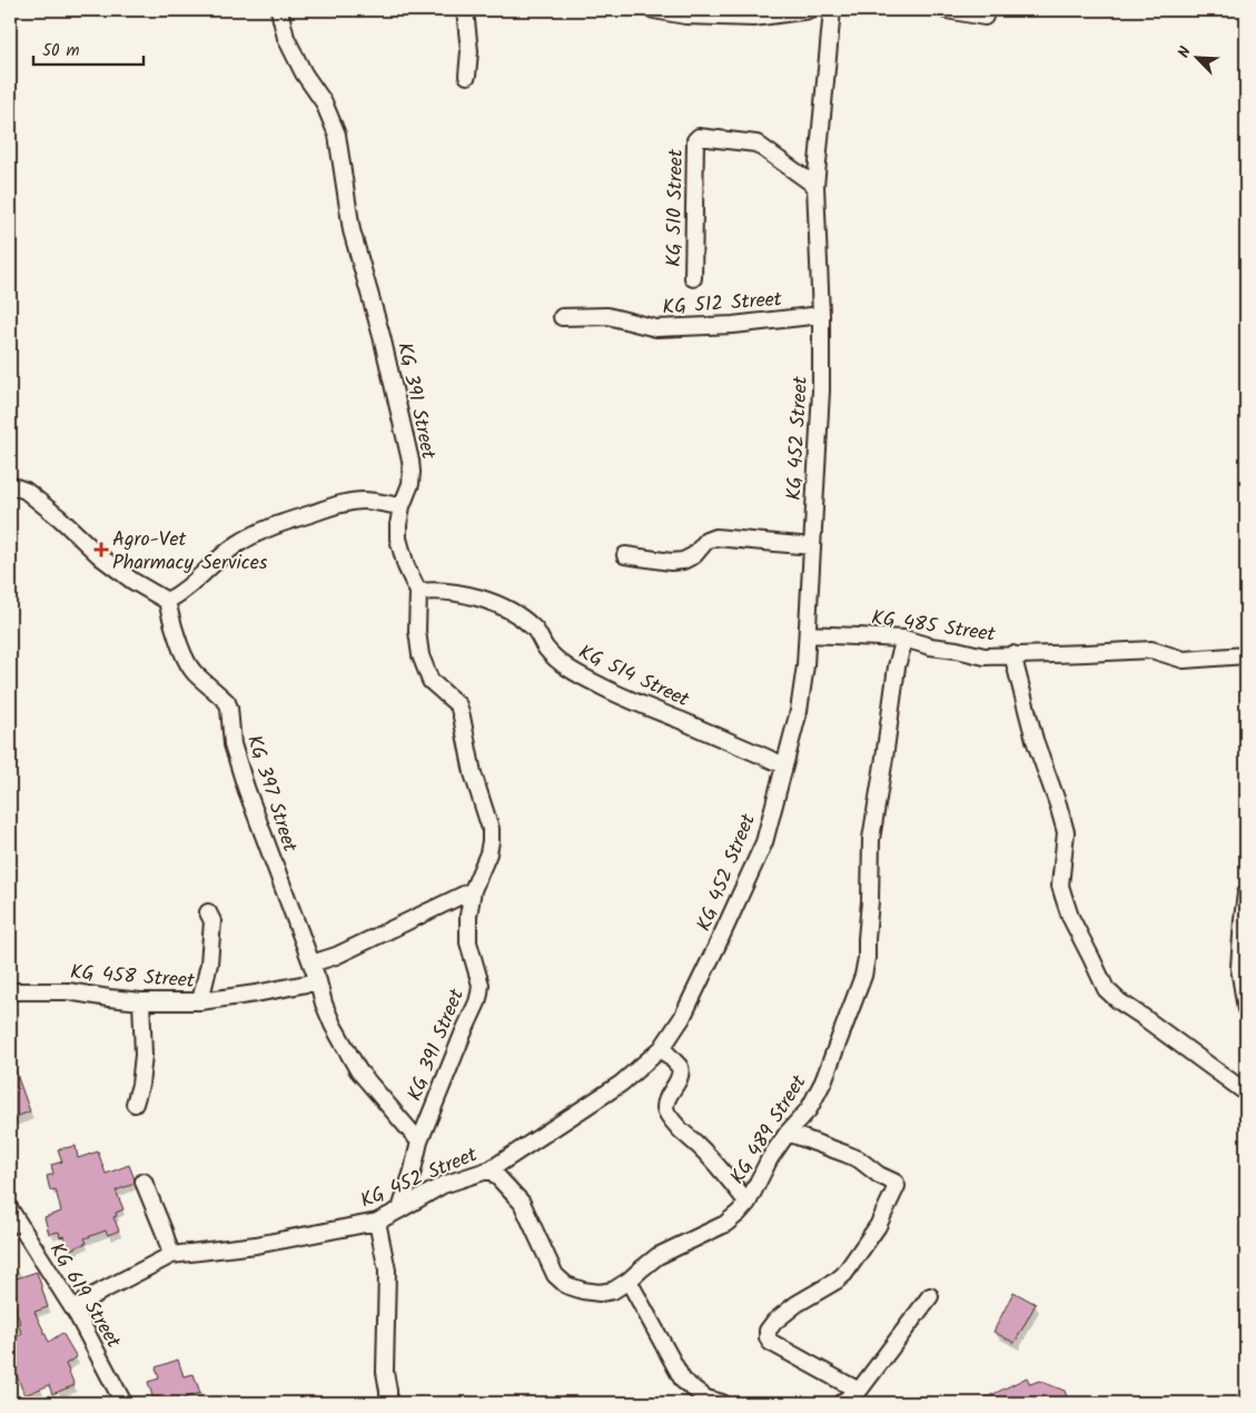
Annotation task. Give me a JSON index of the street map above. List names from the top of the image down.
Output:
{
  "streets": {
    "street": [
      "KG 510 Street",
      "KG 512 Street",
      "KG 391 Street",
      "KG 452 Street",
      "KG 485 Street",
      "KG 514 Street",
      "KG 397 Street",
      "KG 458 Street",
      "KG 489 Street",
      "KG 619 Street"
    ]
  },
  "crossings": [
    ["KG 510 Street", "KG 452 Street"],
    ["KG 512 Street", "KG 452 Street"],
    ["KG 391 Street", "KG 452 Street"],
    ["KG 391 Street", "KG 514 Street"],
    ["KG 391 Street", "KG 397 Street"],
    ["KG 452 Street", "KG 485 Street"],
    ["KG 452 Street", "KG 514 Street"],
    ["KG 452 Street", "KG 489 Street"],
    ["KG 452 Street", "KG 619 Street"],
    ["KG 485 Street", "KG 489 Street"],
    ["KG 397 Street", "KG 458 Street"]
  ],
  "places": {
    "health": ["Agro-Vet Pharmacy Services"]
  },
  "scale_bar": "50 m",
  "north": "top left"
}
